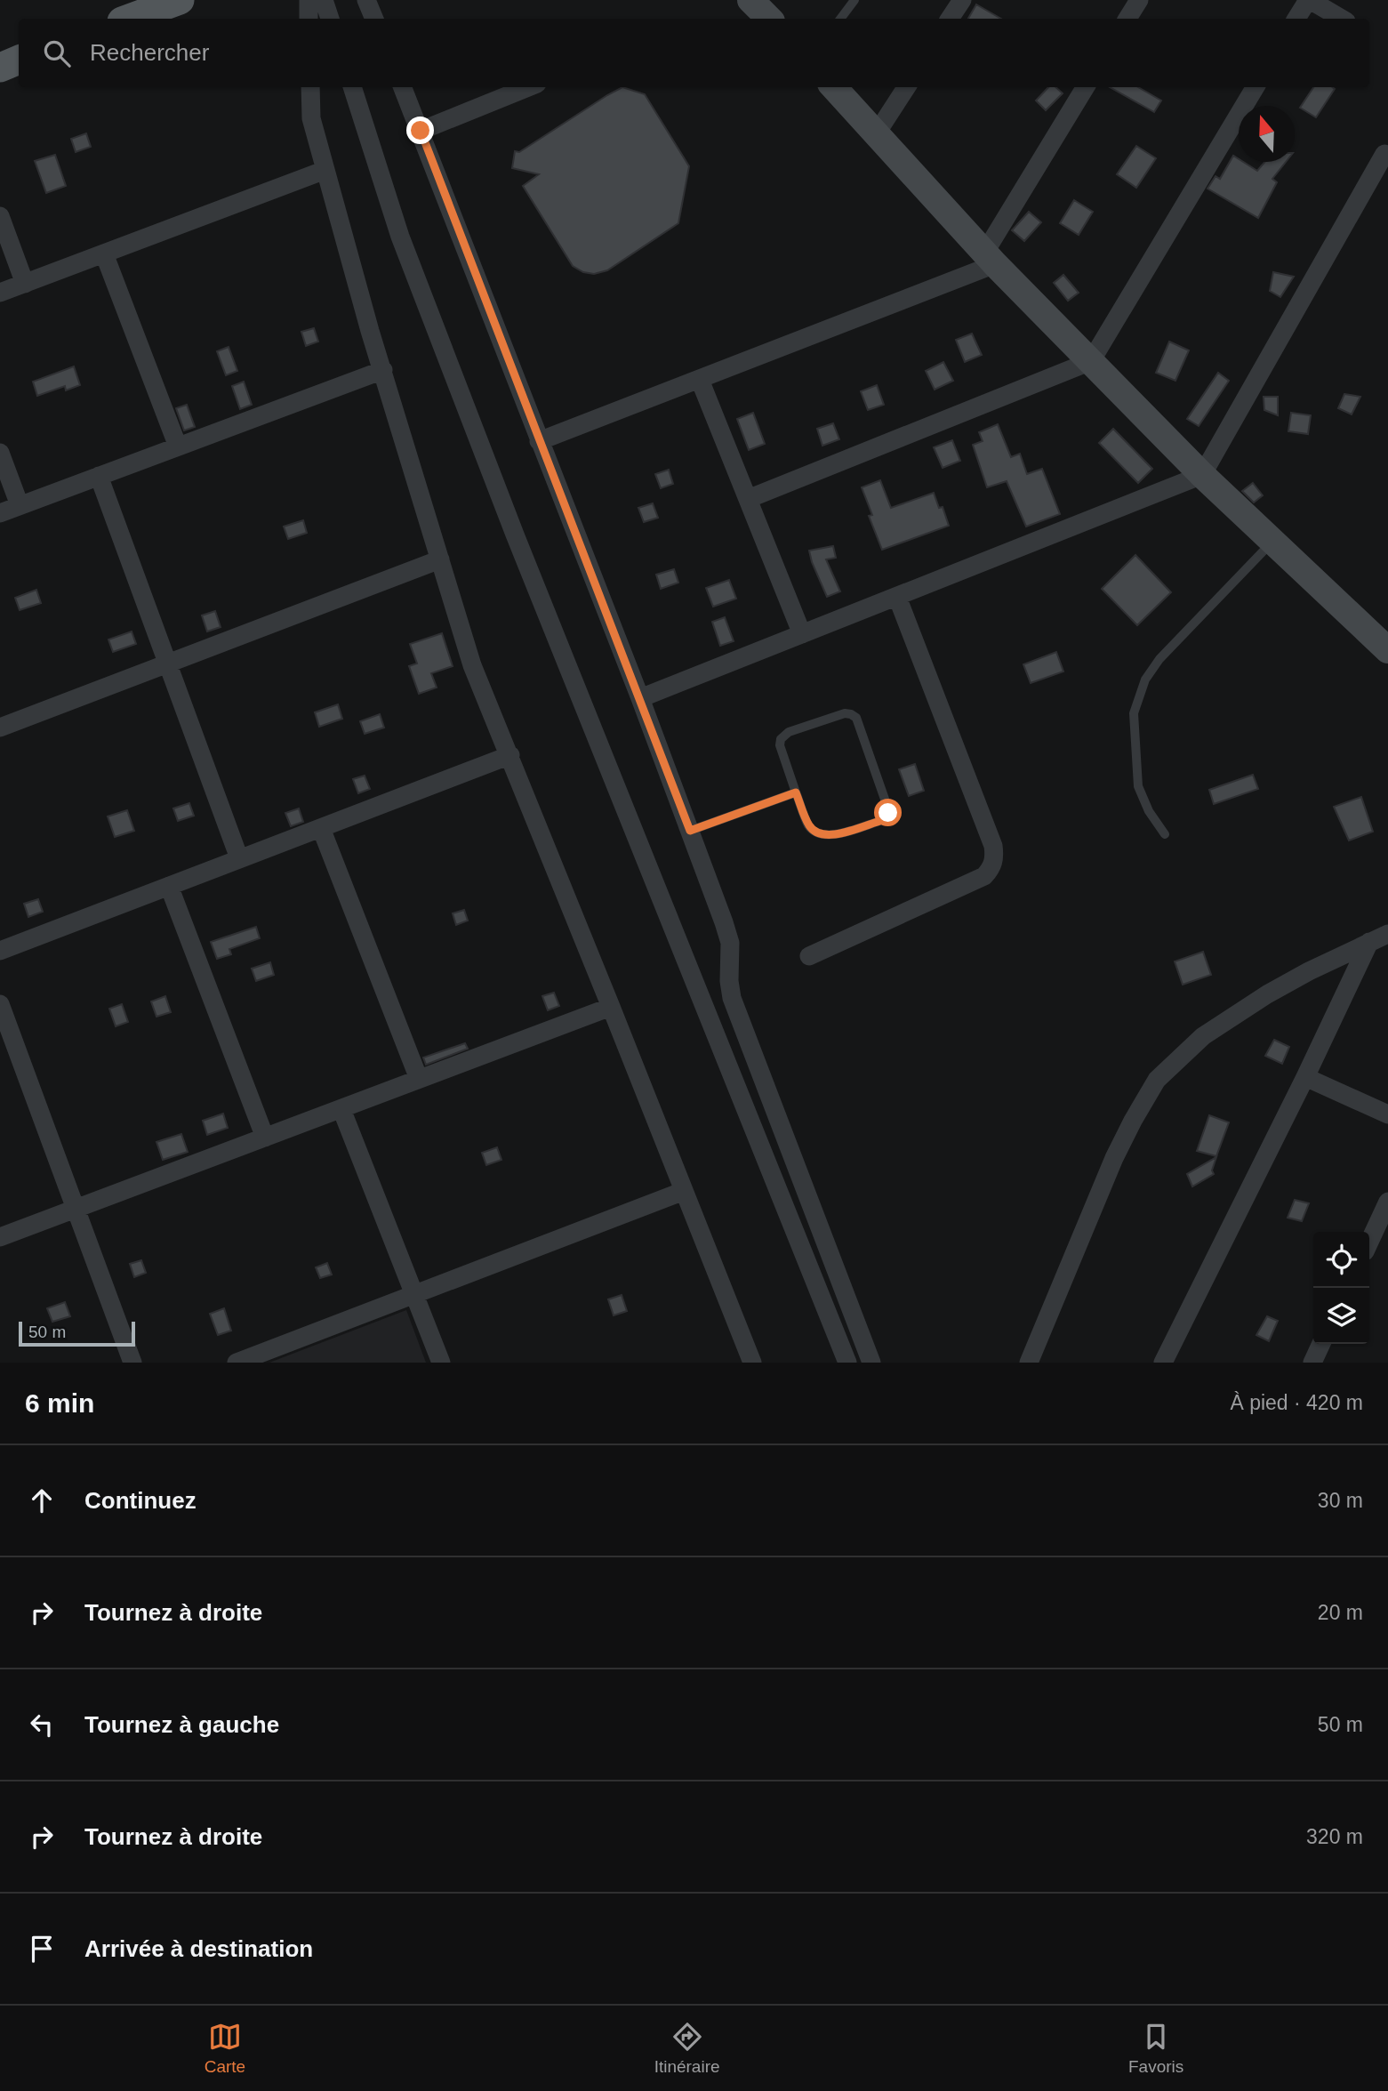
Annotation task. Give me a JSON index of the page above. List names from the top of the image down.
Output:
{
  "scale_bar": "50 m",
  "north": "top",
  "page": {
    "search": "Rechercher",
    "scale": "50 m",
    "heading": ["6 min", "À pied · 420 m"],
    "list": [
      ["Continuez", "30 m"],
      ["Tournez à droite", "20 m"],
      ["Tournez à gauche", "50 m"],
      ["Tournez à droite", "320 m"],
      "Arrivée à destination"
    ],
    "nav": ["Carte", "Itinéraire", "Favoris"]
  }
}
